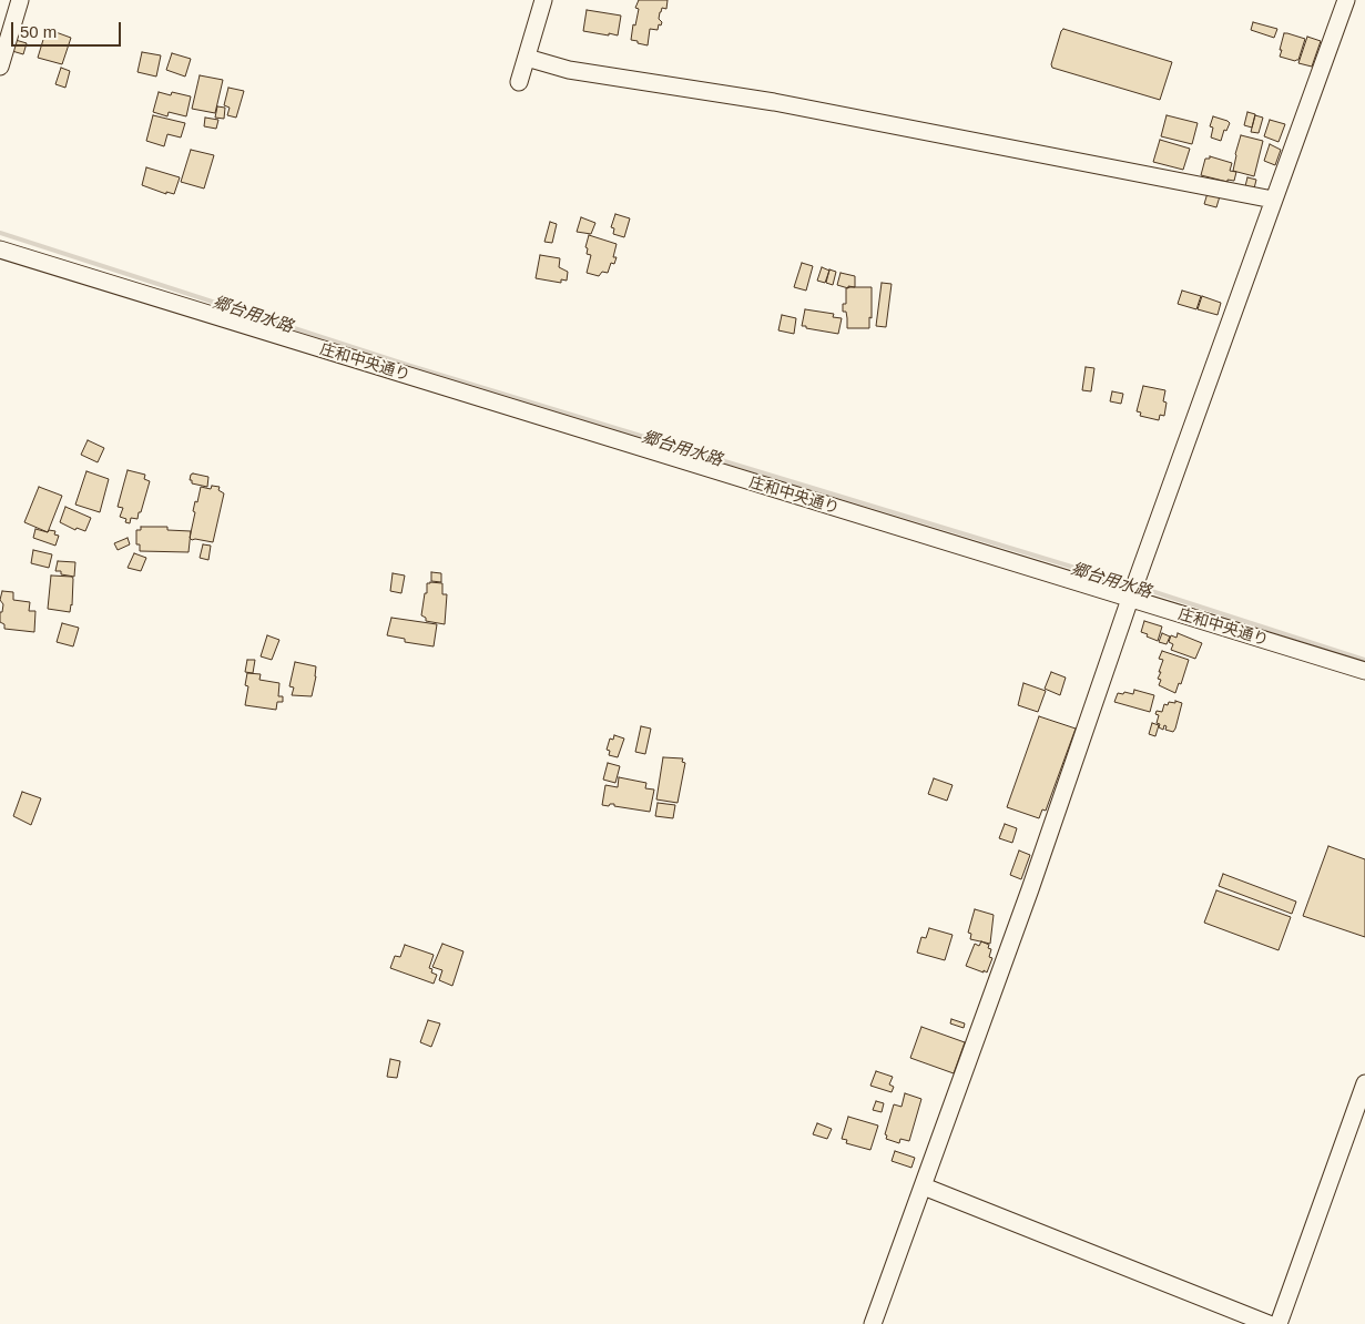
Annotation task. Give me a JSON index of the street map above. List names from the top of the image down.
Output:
{
  "streets": {
    "street": ["庄和中央通り"]
  },
  "water": ["郷台用水路"],
  "scale_bar": "50 m"
}
